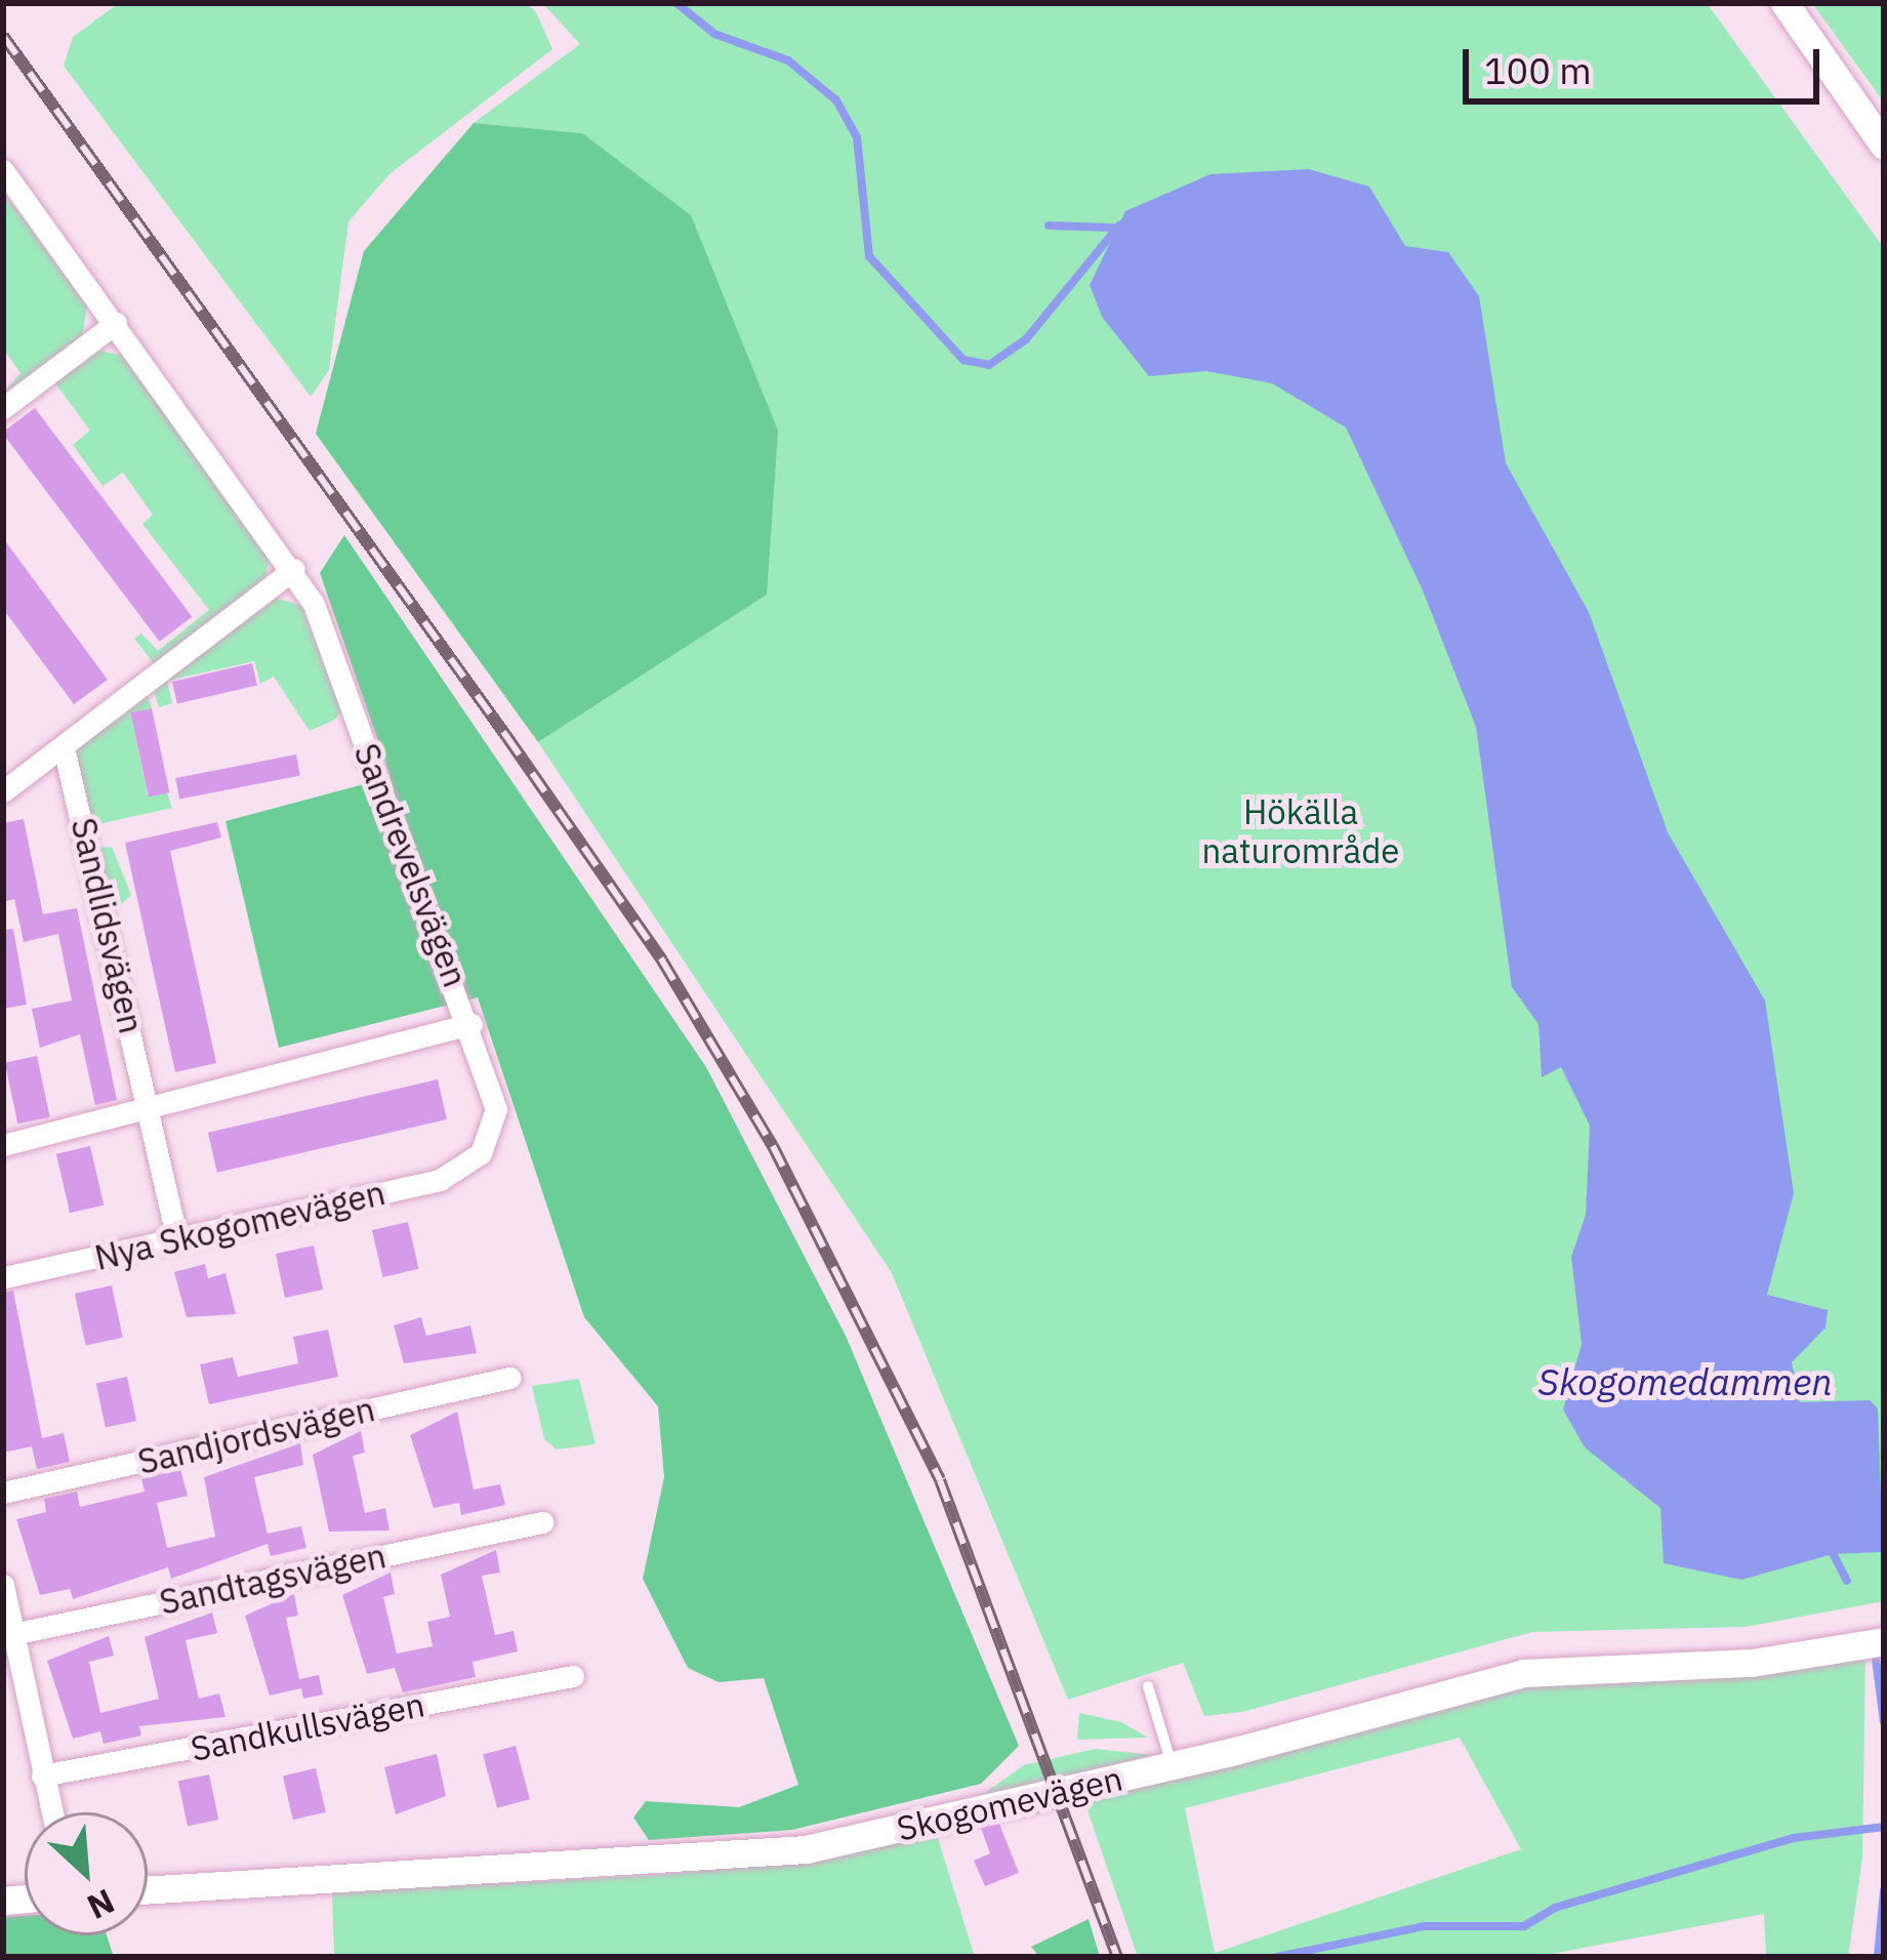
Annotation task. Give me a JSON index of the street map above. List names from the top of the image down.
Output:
{
  "streets": {
    "street": [
      "Sandrevelsvägen",
      "Sandlidsvägen",
      "Nya Skogomevägen",
      "Sandjordsvägen",
      "Sandtagsvägen",
      "Sandkullsvägen",
      "Skogomevägen"
    ]
  },
  "crossings": [
    ["Sandrevelsvägen", "Nya Skogomevägen"],
    ["Sandlidsvägen", "Nya Skogomevägen"]
  ],
  "water": ["Skogomedammen"],
  "parks": ["Hökälla naturområde"],
  "scale_bar": "100 m",
  "north": "bottom right"
}
